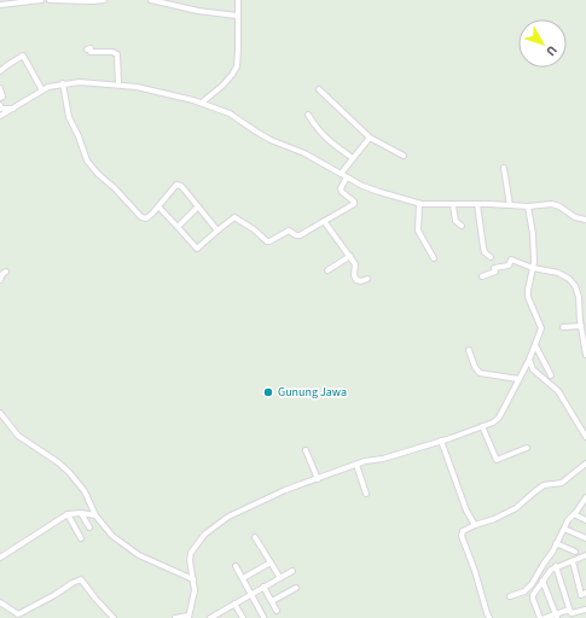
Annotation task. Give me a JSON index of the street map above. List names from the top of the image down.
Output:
{
  "places": ["Gunung Jawa"],
  "north": "bottom right"
}
